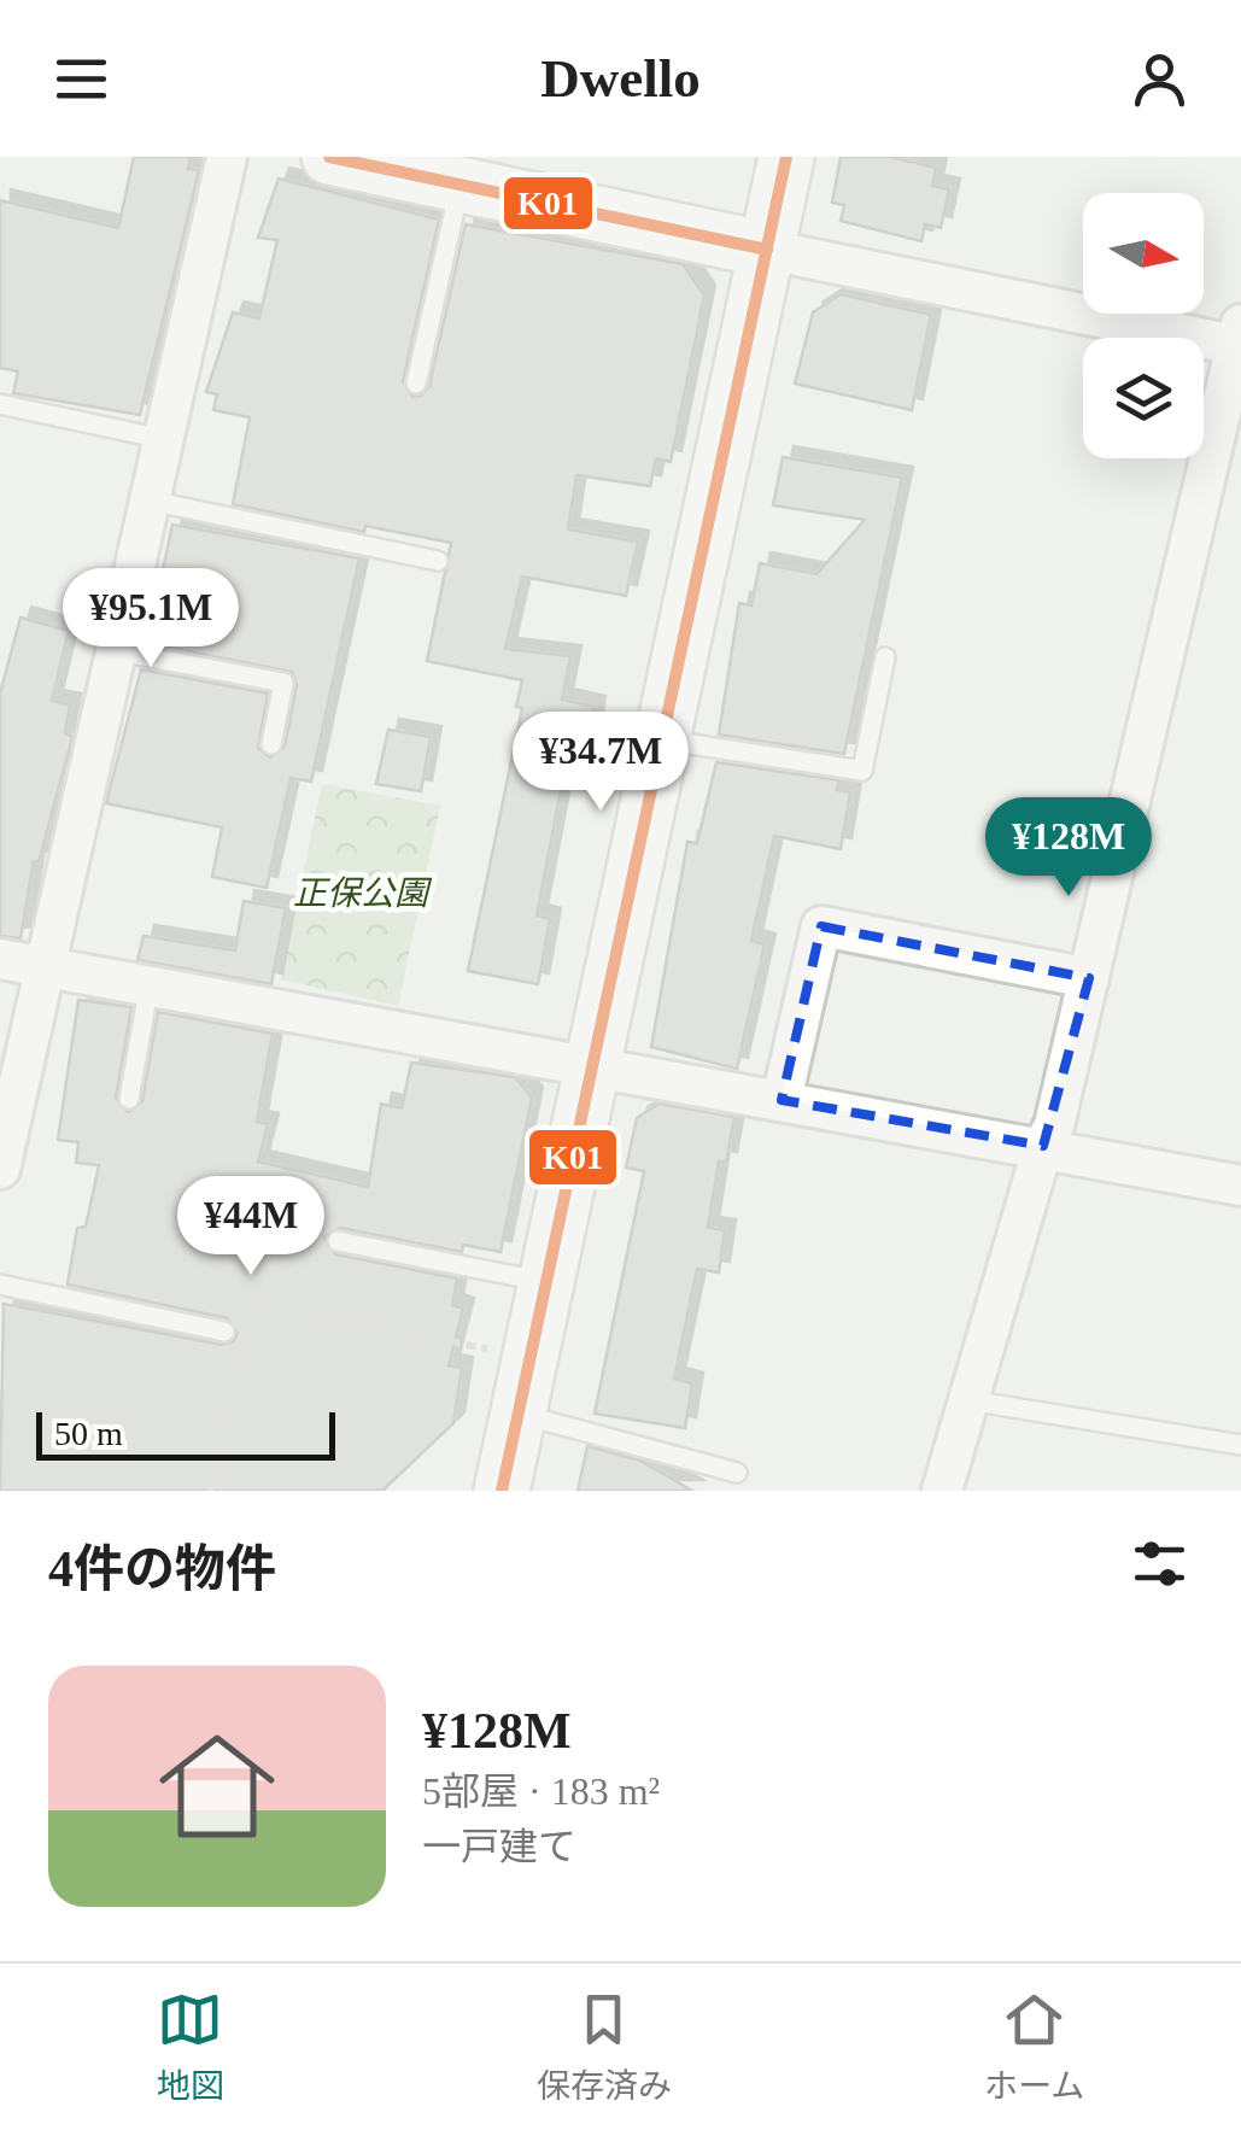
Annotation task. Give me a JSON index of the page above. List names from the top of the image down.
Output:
{
  "parks": ["正保公園"],
  "lines": ["transit line K01"],
  "scale_bar": "50 m",
  "north": "right",
  "page": {
    "header": "Dwello",
    "price": [
      "¥95.1M",
      "¥34.7M",
      "¥128M",
      "¥44M"
    ],
    "scale": "50 m",
    "heading": "4件の物件",
    "list": [
      {
        "name": "¥128M",
        "note": "5部屋 · 183 m² · 一戸建て"
      }
    ],
    "tabs": ["地図", "保存済み", "ホーム"]
  }
}
